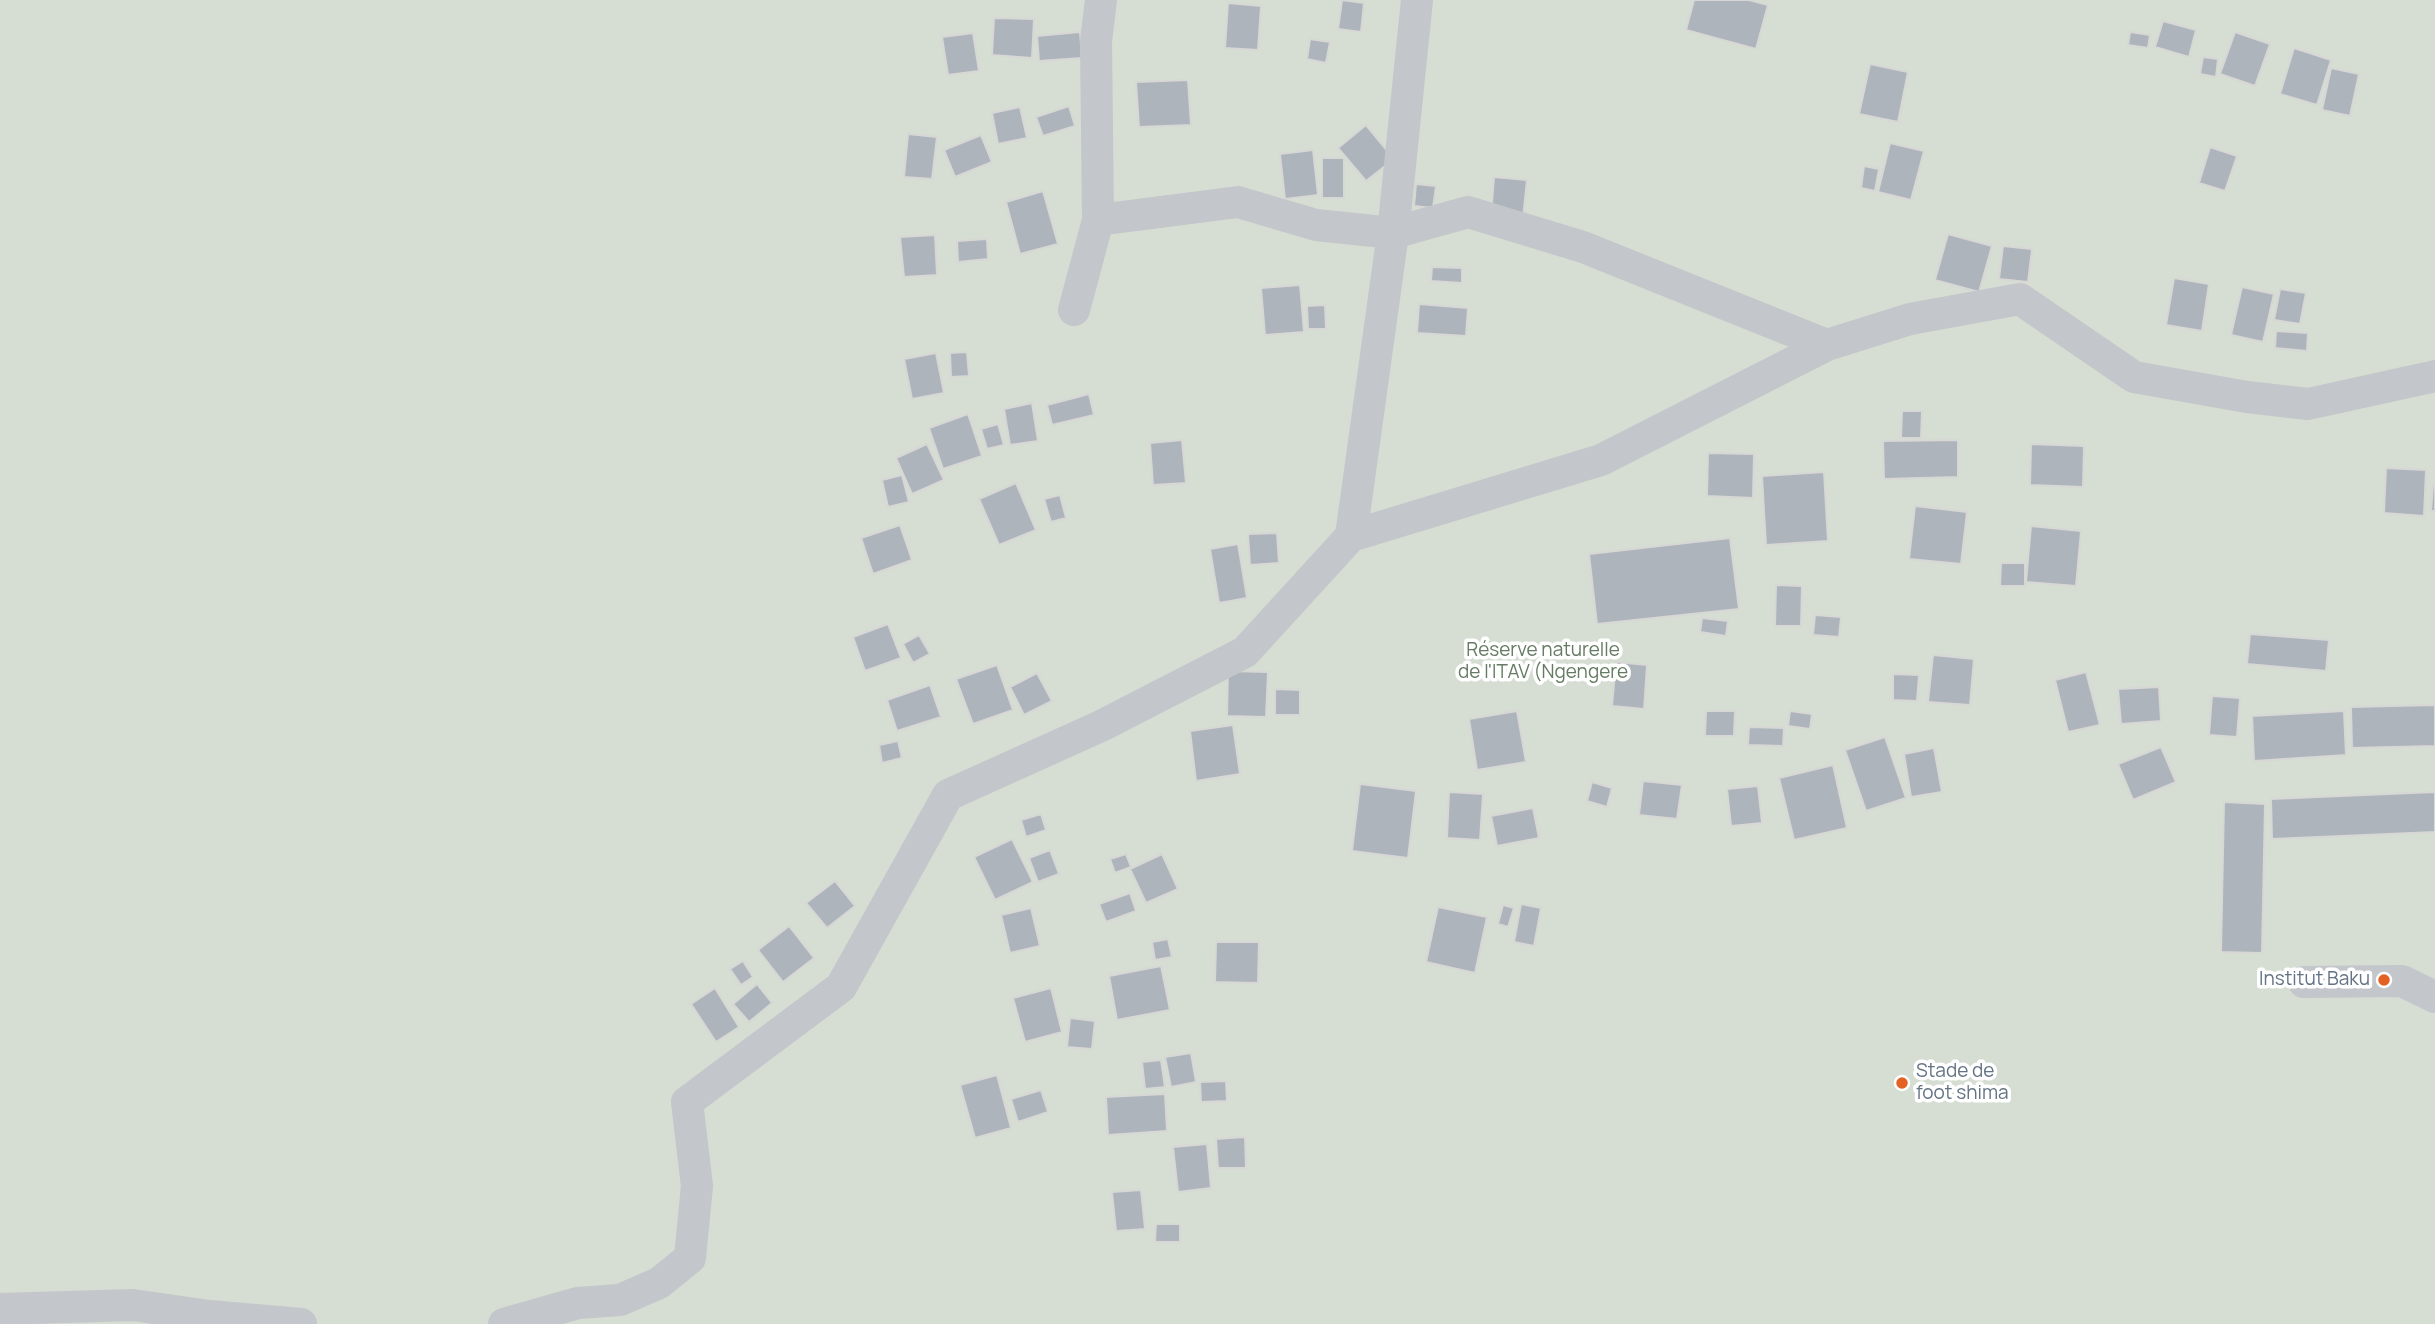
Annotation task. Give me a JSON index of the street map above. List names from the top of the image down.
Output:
{
  "parks": ["Réserve naturelle de l'ITAV (Ngengere"],
  "places": ["Institut Baku", "Stade de foot shima"]
}
